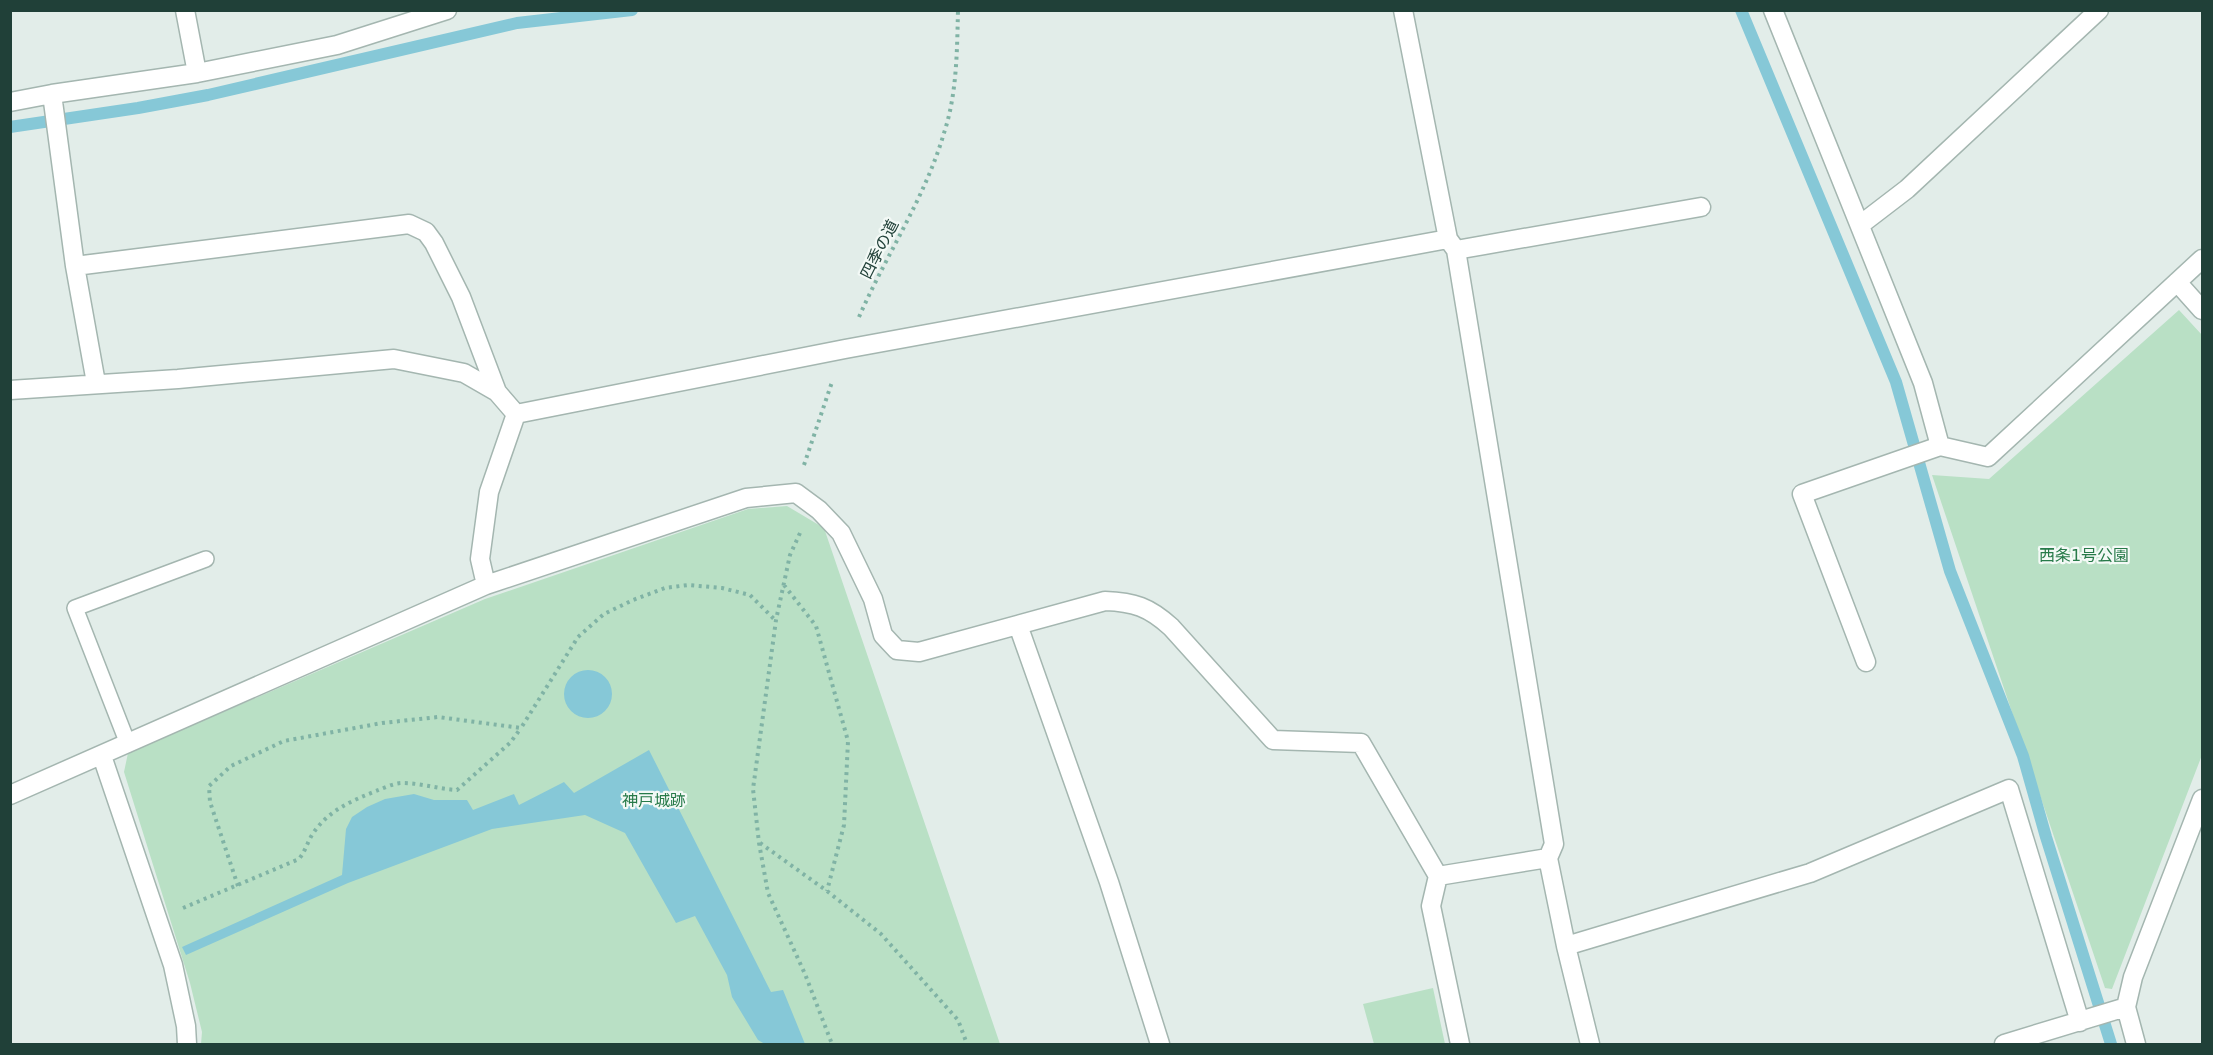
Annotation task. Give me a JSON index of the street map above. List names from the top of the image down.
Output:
{
  "streets": {
    "path": ["四季の道"]
  },
  "parks": ["西条1号公園", "神戸城跡"]
}
